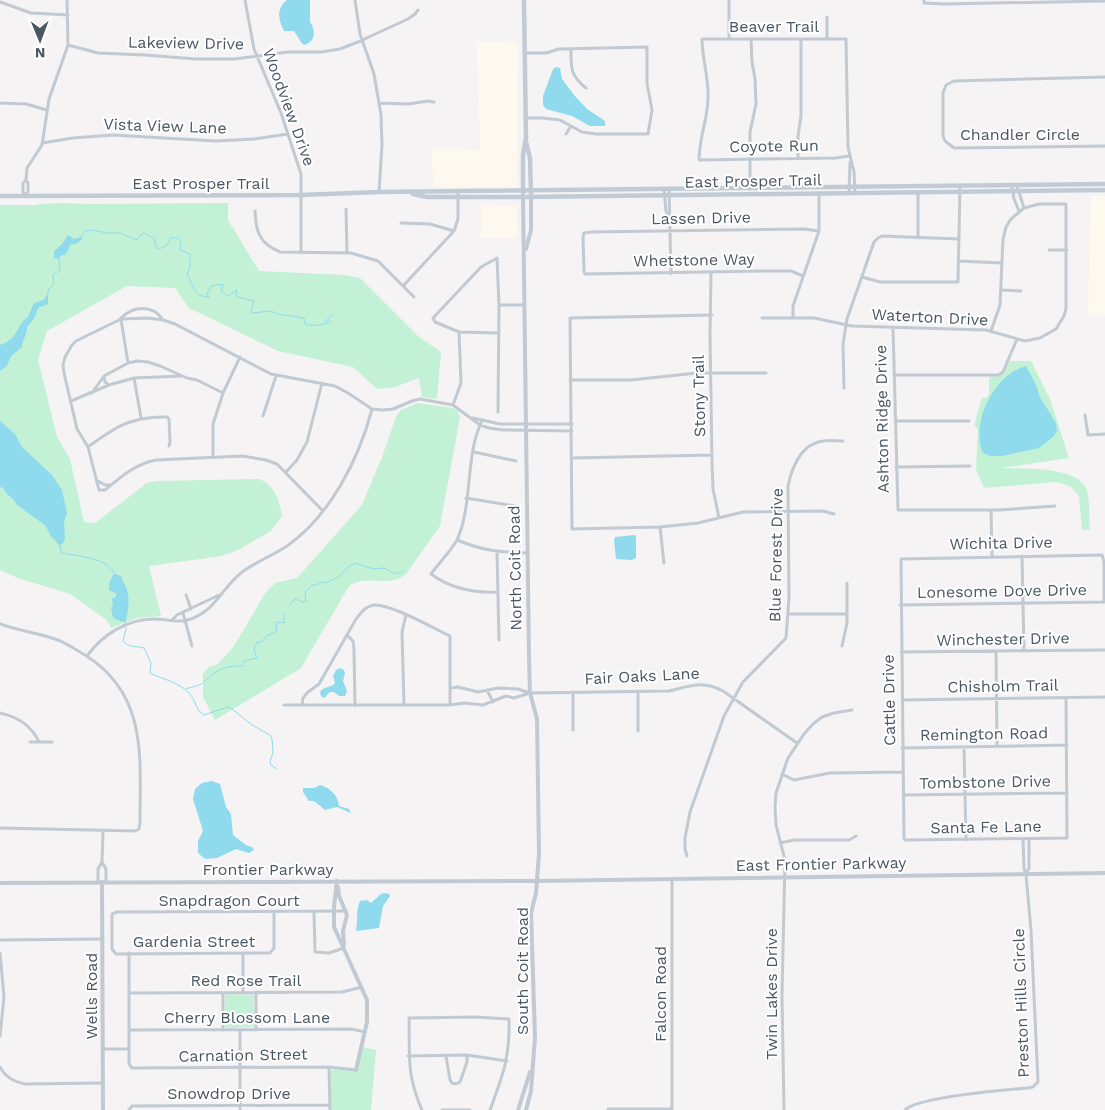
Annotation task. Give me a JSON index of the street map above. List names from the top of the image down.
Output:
{
  "streets": {
    "main road": ["East Prosper Trail", "North Coit Road"],
    "street": [
      "Beaver Trail",
      "Lakeview Drive",
      "Woodview Drive",
      "Vista View Lane",
      "Chandler Circle",
      "Coyote Run",
      "Lassen Drive",
      "Whetstone Way",
      "Waterton Drive",
      "Stony Trail",
      "Ashton Ridge Drive",
      "Wichita Drive",
      "Blue Forest Drive",
      "Lonesome Dove Drive",
      "Winchester Drive",
      "Fair Oaks Lane",
      "Chisholm Trail",
      "Cattle Drive",
      "Remington Road",
      "Tombstone Drive",
      "Santa Fe Lane",
      "East Frontier Parkway",
      "Frontier Parkway",
      "Snapdragon Court",
      "Gardenia Street",
      "South Coit Road",
      "Red Rose Trail",
      "Falcon Road",
      "Twin Lakes Drive",
      "Wells Road",
      "Preston Hills Circle",
      "Cherry Blossom Lane",
      "Carnation Street",
      "Snowdrop Drive"
    ]
  },
  "crossings": [
    ["Beaver Trail", "Coyote Run"],
    ["Lakeview Drive", "Woodview Drive"],
    ["Woodview Drive", "Vista View Lane"],
    ["Woodview Drive", "East Prosper Trail"],
    ["East Prosper Trail", "North Coit Road"],
    ["Lassen Drive", "Whetstone Way"],
    ["Whetstone Way", "Stony Trail"],
    ["Waterton Drive", "Ashton Ridge Drive"],
    ["Wichita Drive", "Lonesome Dove Drive"],
    ["Wichita Drive", "Cattle Drive"],
    ["Blue Forest Drive", "Fair Oaks Lane"],
    ["North Coit Road", "Fair Oaks Lane"],
    ["North Coit Road", "East Frontier Parkway"],
    ["North Coit Road", "Frontier Parkway"],
    ["North Coit Road", "South Coit Road"],
    ["Lonesome Dove Drive", "Cattle Drive"],
    ["Winchester Drive", "Cattle Drive"],
    ["Fair Oaks Lane", "Twin Lakes Drive"],
    ["Chisholm Trail", "Cattle Drive"],
    ["Cattle Drive", "Remington Road"],
    ["Cattle Drive", "Tombstone Drive"],
    ["Cattle Drive", "Santa Fe Lane"],
    ["Tombstone Drive", "Santa Fe Lane"],
    ["East Frontier Parkway", "Frontier Parkway"],
    ["East Frontier Parkway", "South Coit Road"],
    ["East Frontier Parkway", "Falcon Road"],
    ["East Frontier Parkway", "Twin Lakes Drive"],
    ["East Frontier Parkway", "Preston Hills Circle"],
    ["Frontier Parkway", "South Coit Road"],
    ["Frontier Parkway", "Wells Road"],
    ["Snapdragon Court", "Gardenia Street"]
  ],
  "north": "bottom"
}
